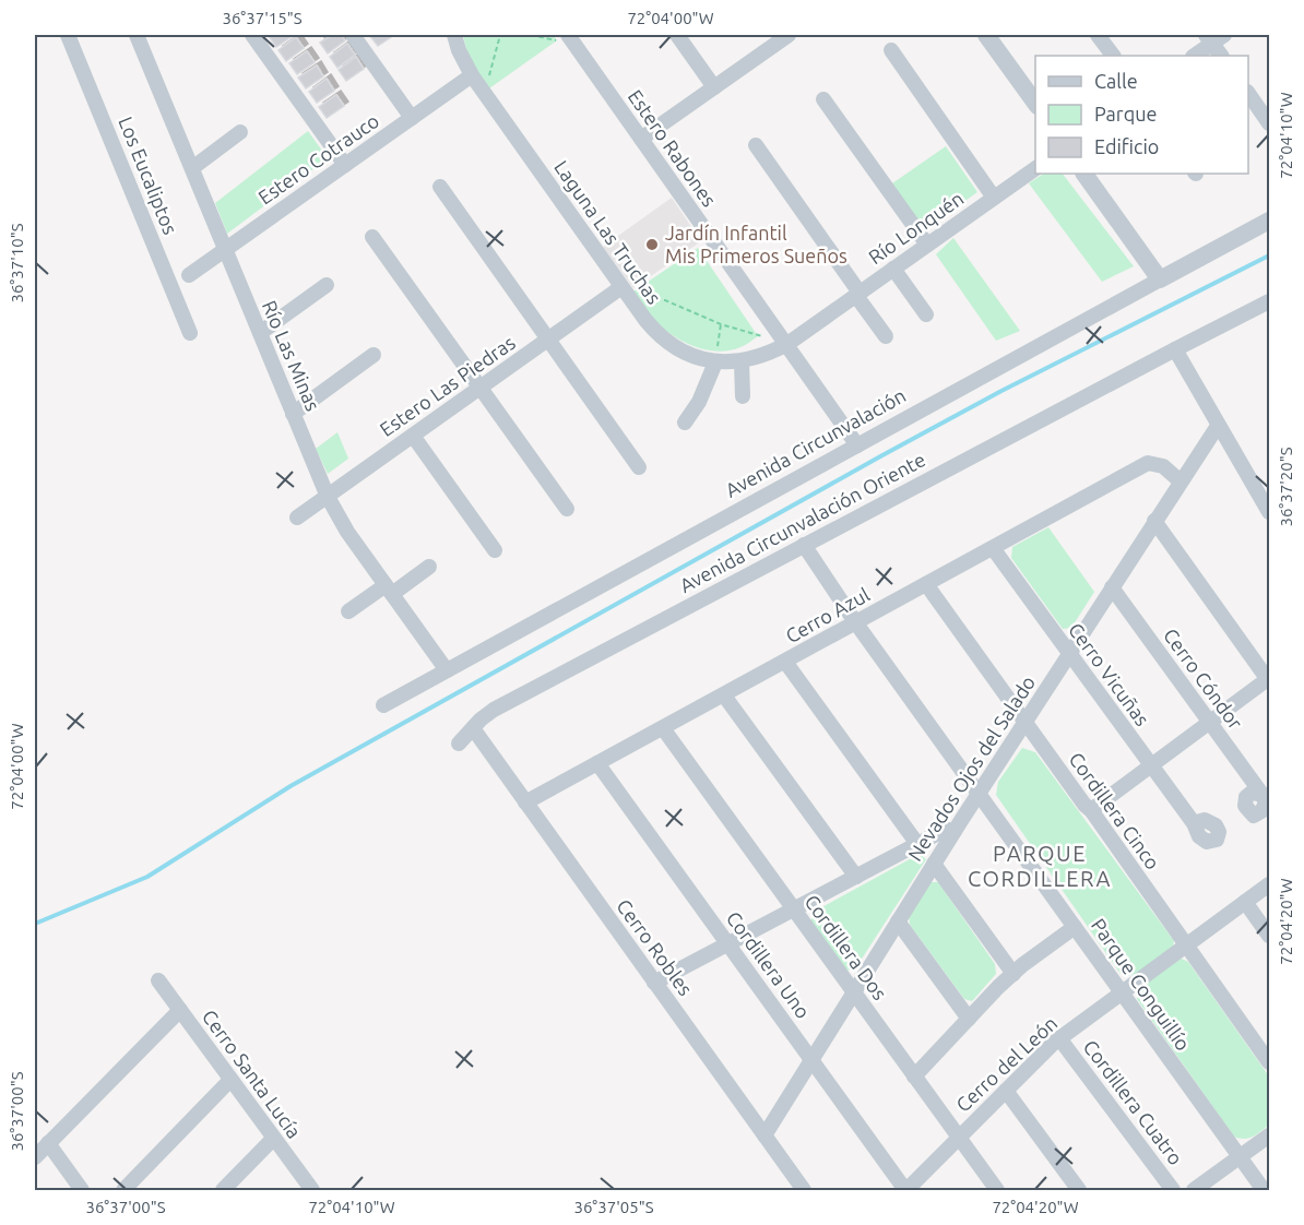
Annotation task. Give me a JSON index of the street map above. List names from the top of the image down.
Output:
{
  "streets": {
    "street": [
      "Estero Rabones",
      "Estero Cotrauco",
      "Los Eucaliptos",
      "Río Lonquén",
      "Laguna Las Truchas",
      "Río Las Minas",
      "Estero Las Piedras",
      "Avenida Circunvalación",
      "Avenida Circunvalación Oriente",
      "Cerro Azul",
      "Cerro Vicuñas",
      "Cerro Cóndor",
      "Nevados Ojos del Salado",
      "Cordillera Cinco",
      "Cerro Robles",
      "Cordillera Dos",
      "Cordillera Uno",
      "Parque Conguillío",
      "Cerro del León",
      "Cerro Santa Lucía",
      "Cordillera Cuatro"
    ]
  },
  "crossings": [
    ["Estero Rabones", "Río Lonquén"],
    ["Estero Rabones", "Laguna Las Truchas"],
    ["Estero Rabones", "Avenida Circunvalación"],
    ["Estero Cotrauco", "Laguna Las Truchas"],
    ["Estero Cotrauco", "Río Las Minas"],
    ["Río Lonquén", "Laguna Las Truchas"],
    ["Laguna Las Truchas", "Estero Las Piedras"],
    ["Río Las Minas", "Estero Las Piedras"],
    ["Río Las Minas", "Avenida Circunvalación"],
    ["Avenida Circunvalación Oriente", "Cerro Robles"],
    ["Avenida Circunvalación Oriente", "Parque Conguillío"],
    ["Cerro Azul", "Cerro Vicuñas"],
    ["Cerro Azul", "Nevados Ojos del Salado"],
    ["Cerro Azul", "Cordillera Cinco"],
    ["Cerro Azul", "Cerro Robles"],
    ["Cerro Azul", "Cordillera Dos"],
    ["Cerro Azul", "Cordillera Uno"],
    ["Cerro Azul", "Parque Conguillío"],
    ["Cerro Vicuñas", "Nevados Ojos del Salado"],
    ["Cerro Cóndor", "Nevados Ojos del Salado"],
    ["Nevados Ojos del Salado", "Cordillera Cinco"],
    ["Nevados Ojos del Salado", "Cerro Robles"],
    ["Nevados Ojos del Salado", "Cordillera Dos"],
    ["Nevados Ojos del Salado", "Cordillera Uno"],
    ["Nevados Ojos del Salado", "Parque Conguillío"],
    ["Cordillera Cinco", "Cerro del León"],
    ["Cordillera Dos", "Cerro del León"],
    ["Cordillera Uno", "Cerro del León"],
    ["Parque Conguillío", "Cerro del León"],
    ["Cerro del León", "Cordillera Cuatro"]
  ],
  "districts": ["PARQUE CORDILLERA"],
  "places": ["Jardín Infantil Mis Primeros Sueños"],
  "legend": ["Calle", "Parque", "Edificio"],
  "coordinates": [
    "36°37'15\"S",
    "72°04'00\"W",
    "72°04'10\"W",
    "36°37'10\"S",
    "36°37'20\"S",
    "72°04'20\"W",
    "36°37'00\"S",
    "36°37'05\"S"
  ]
}
